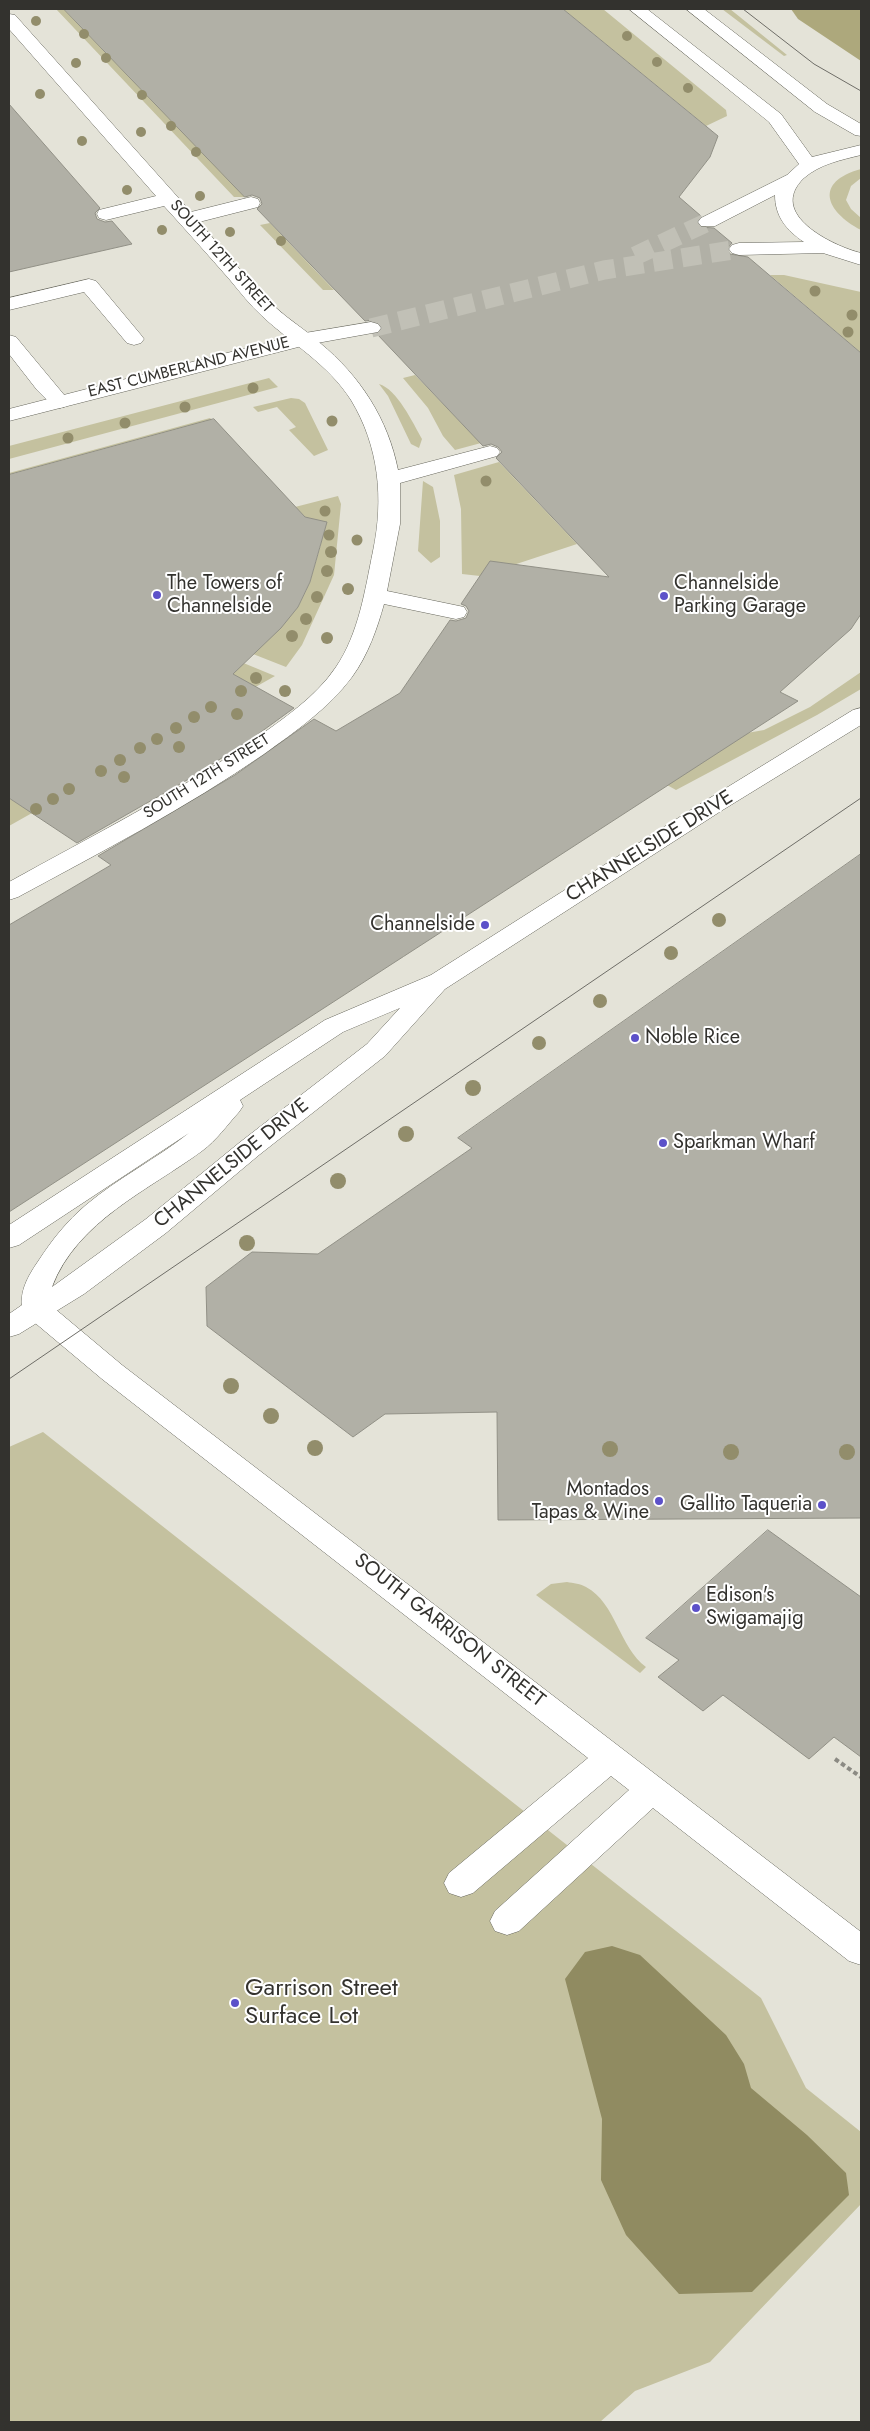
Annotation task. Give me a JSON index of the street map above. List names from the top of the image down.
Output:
{
  "streets": {
    "main road": [
      "SOUTH 12TH STREET",
      "EAST CUMBERLAND AVENUE",
      "CHANNELSIDE DRIVE",
      "SOUTH GARRISON STREET"
    ]
  },
  "crossings": [
    ["SOUTH 12TH STREET", "EAST CUMBERLAND AVENUE"],
    ["CHANNELSIDE DRIVE", "SOUTH GARRISON STREET"]
  ],
  "places": [
    "The Towers of Channelside",
    "Channelside Parking Garage",
    "Channelside",
    "Noble Rice",
    "Sparkman Wharf",
    "Montados Tapas & Wine",
    "Gallito Taqueria",
    "Edison's Swigamajig",
    "Garrison Street Surface Lot"
  ]
}
